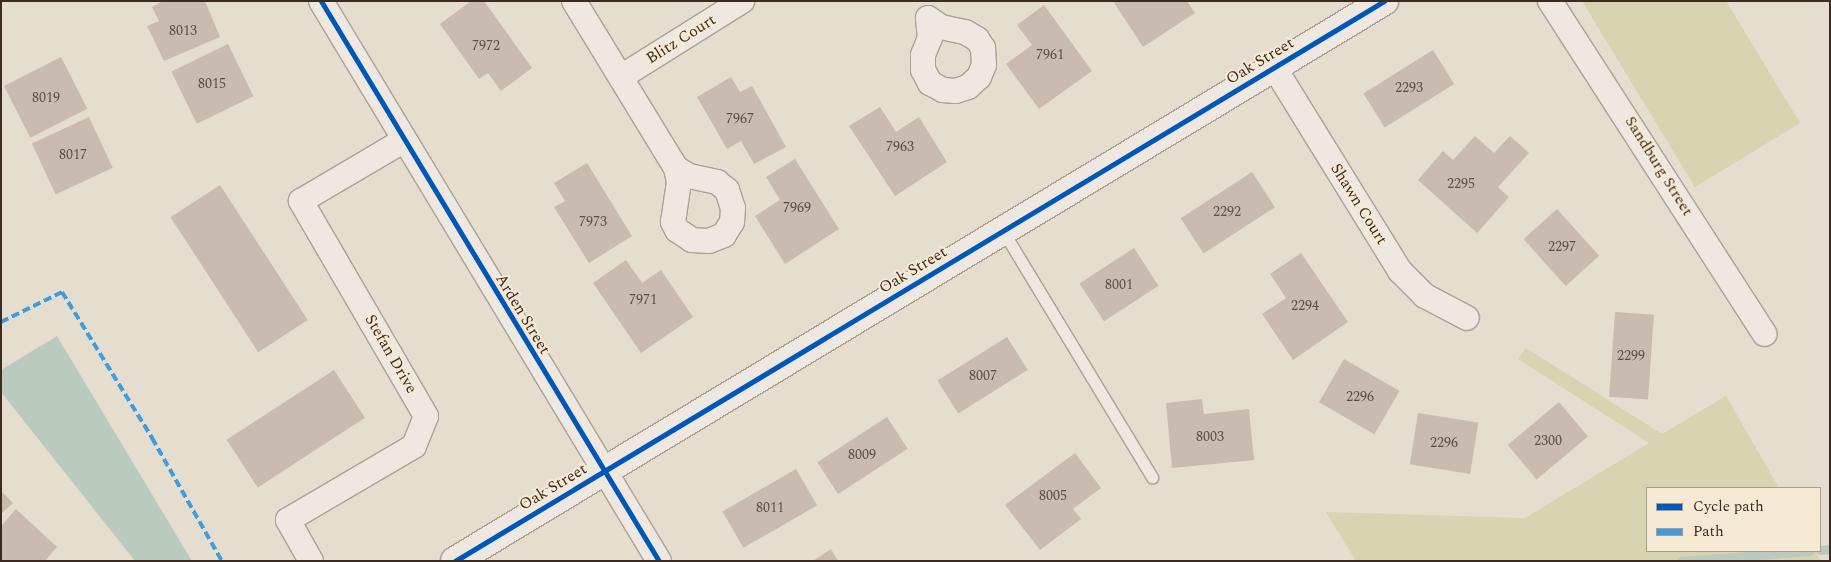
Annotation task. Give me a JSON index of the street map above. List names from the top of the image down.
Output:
{
  "streets": {
    "street": [
      "Blitz Court",
      "Oak Street",
      "Sandburg Street",
      "Shawn Court",
      "Arden Street",
      "Stefan Drive"
    ]
  },
  "crossings": [
    ["Oak Street", "Shawn Court"],
    ["Oak Street", "Arden Street"],
    ["Arden Street", "Stefan Drive"]
  ],
  "house_numbers": [
    "8013",
    "7972",
    "7961",
    "8015",
    "2293",
    "8019",
    "7967",
    "7963",
    "8017",
    "2295",
    "7969",
    "2292",
    "7973",
    "2297",
    "8001",
    "7971",
    "2294",
    "2299",
    "8007",
    "2296",
    "8003",
    "2300",
    "2296",
    "8009",
    "8005",
    "8011"
  ],
  "legend": ["Cycle path", "Path"]
}
